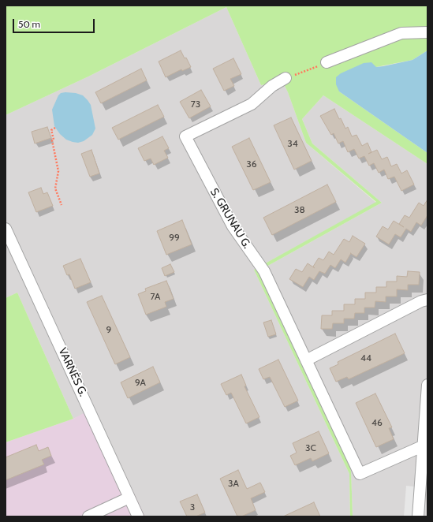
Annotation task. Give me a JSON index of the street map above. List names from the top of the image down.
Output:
{
  "streets": {
    "street": ["S. GRUNAU G.", "VARNĖS G."]
  },
  "house_numbers": [
    "73",
    "34",
    "36",
    "38",
    "99",
    "7A",
    "9",
    "44",
    "9A",
    "46",
    "3C",
    "3A",
    "3"
  ],
  "scale_bar": "50 m"
}
